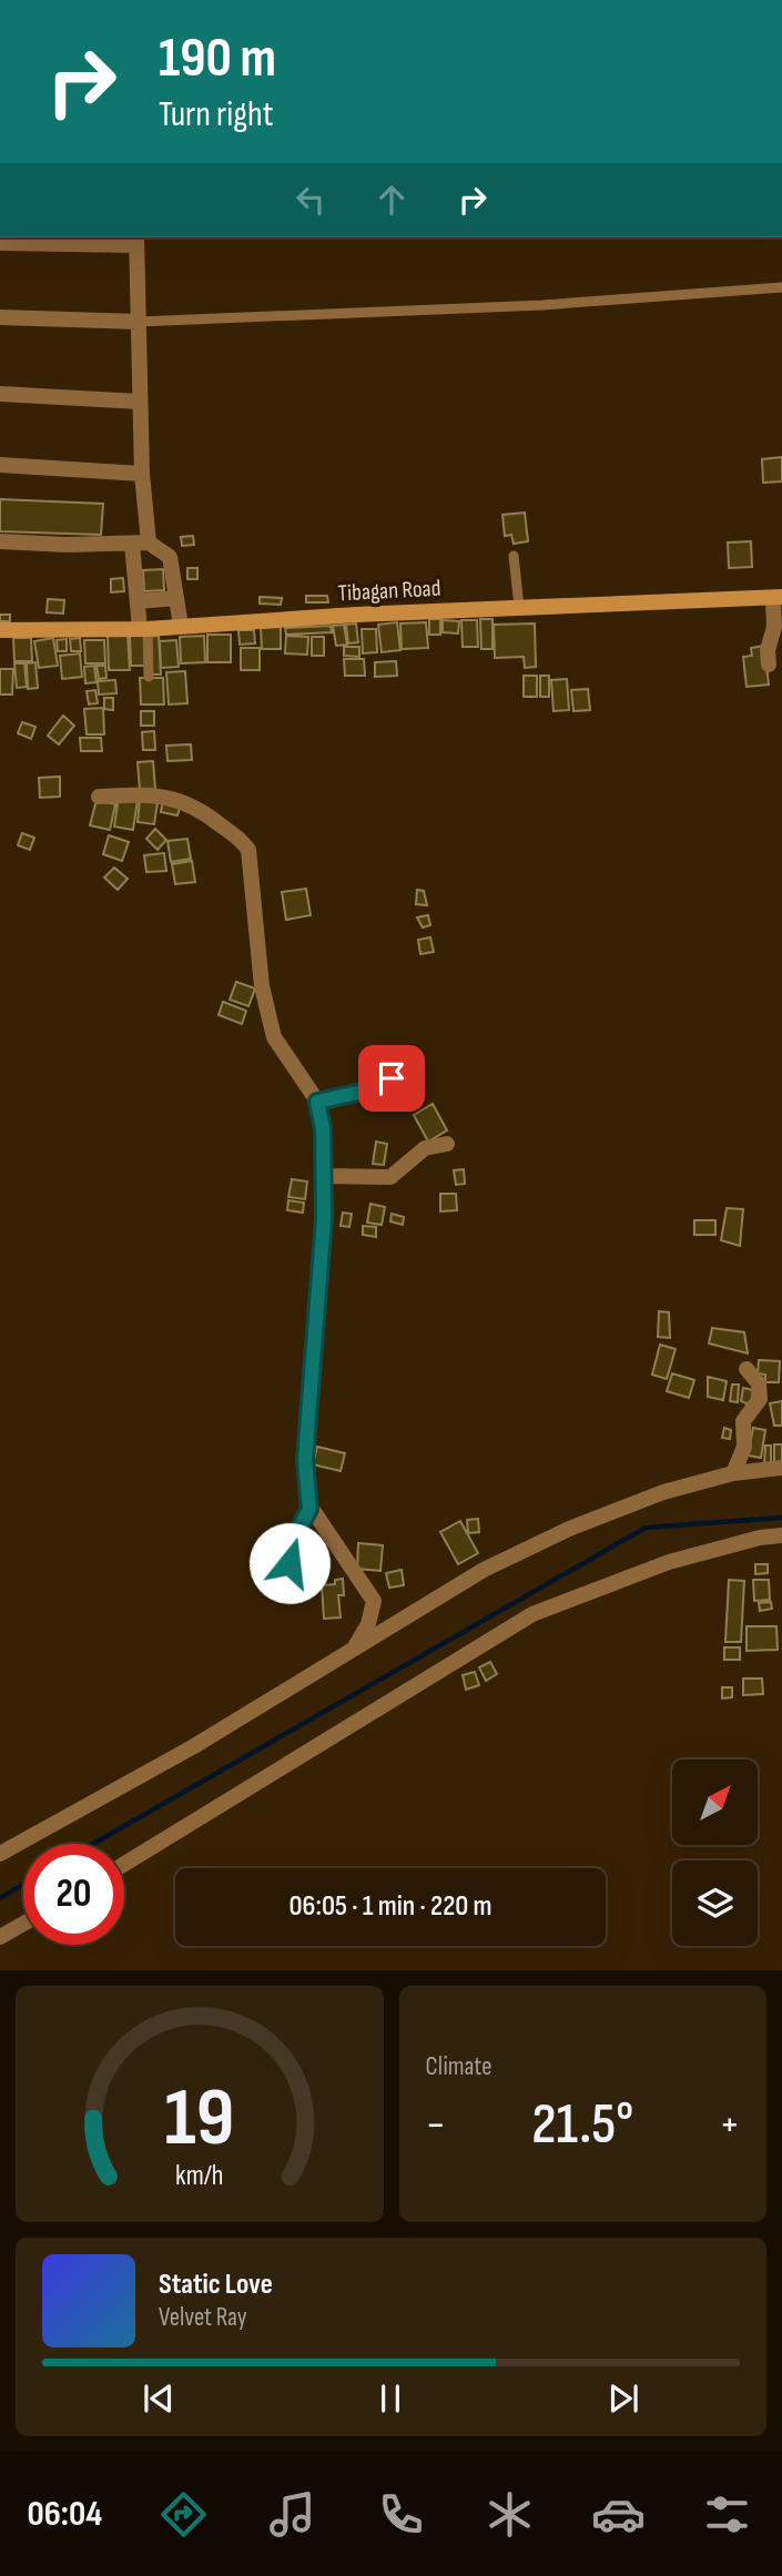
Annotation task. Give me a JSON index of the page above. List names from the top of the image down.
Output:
{
  "streets": {
    "main road": ["Tibagan Road"]
  },
  "north": "top right",
  "page": {
    "turn": ["190 m", "Turn right"],
    "limit": "20",
    "trip": "06:05 · 1 min · 220 m",
    "tile": "Climate",
    "heat": ["−", "21.5°", "+"],
    "song": ["Static Love", "Velvet Ray"],
    "tabs": "06:04",
    "gauge": ["19", "km/h"]
  }
}
